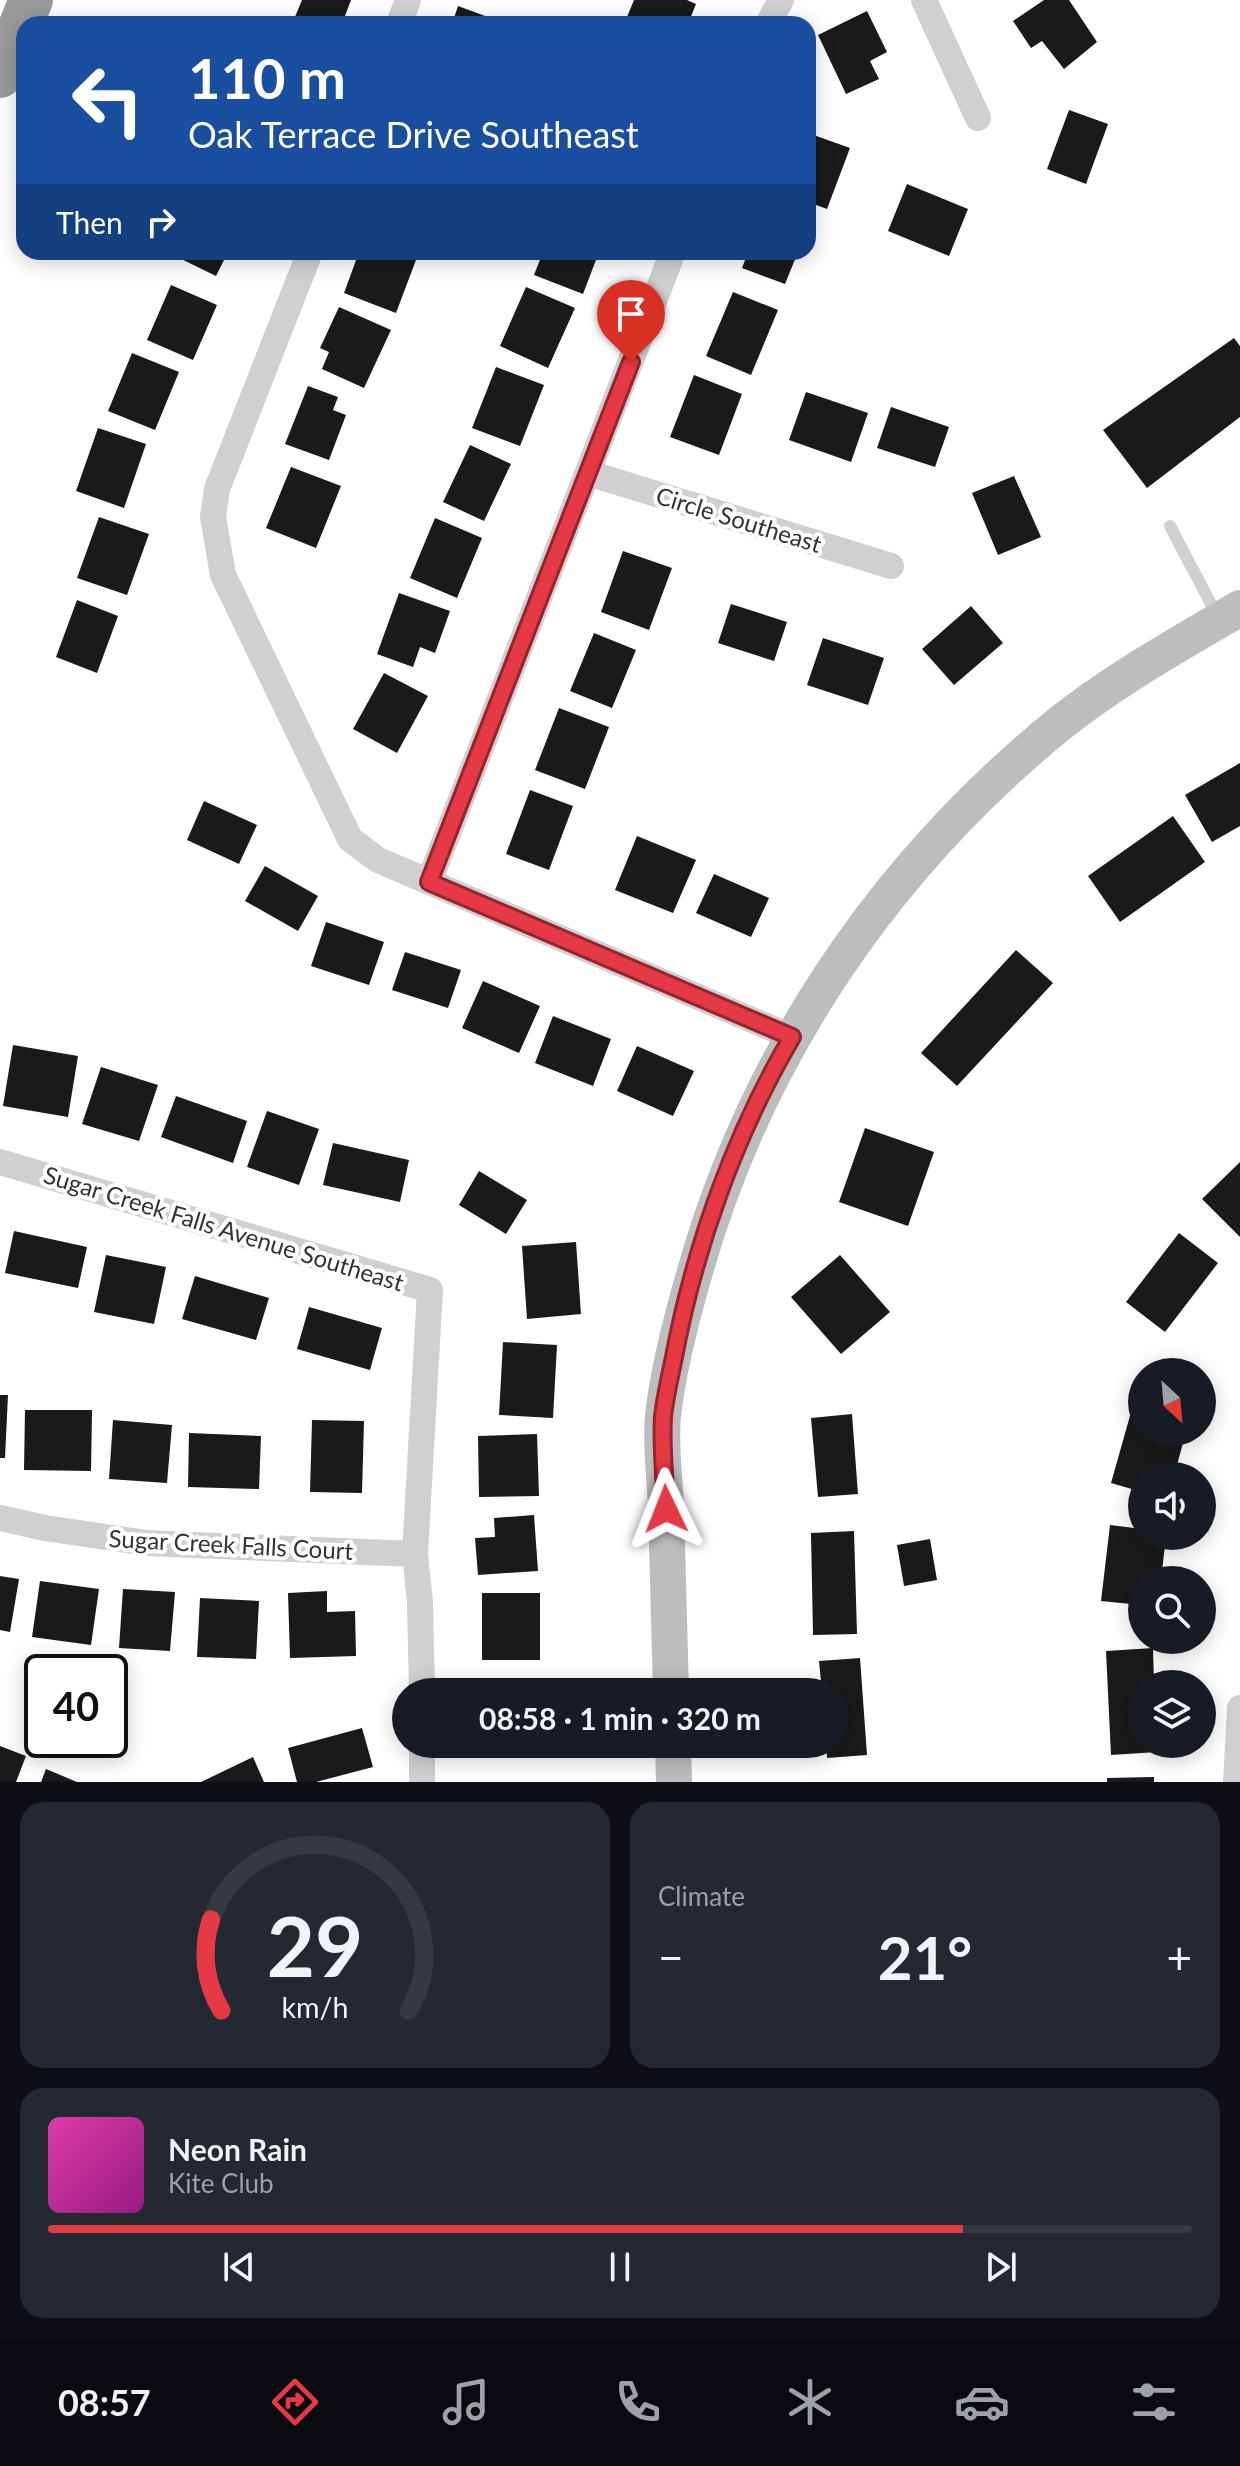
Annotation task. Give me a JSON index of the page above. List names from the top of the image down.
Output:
{
  "streets": {
    "street": ["Circle Southeast", "Sugar Creek Falls Avenue Southeast", "Sugar Creek Falls Court"]
  },
  "crossings": [
    ["Sugar Creek Falls Avenue Southeast", "Sugar Creek Falls Court"]
  ],
  "north": "bottom right",
  "page": {
    "turn": ["110 m", "Oak Terrace Drive Southeast"],
    "then": "Then",
    "limit": "40",
    "trip": "08:58 · 1 min · 320 m",
    "tile": "Climate",
    "heat": ["−", "21°", "+"],
    "song": ["Neon Rain", "Kite Club"],
    "tabs": "08:57",
    "gauge": ["29", "km/h"]
  }
}
